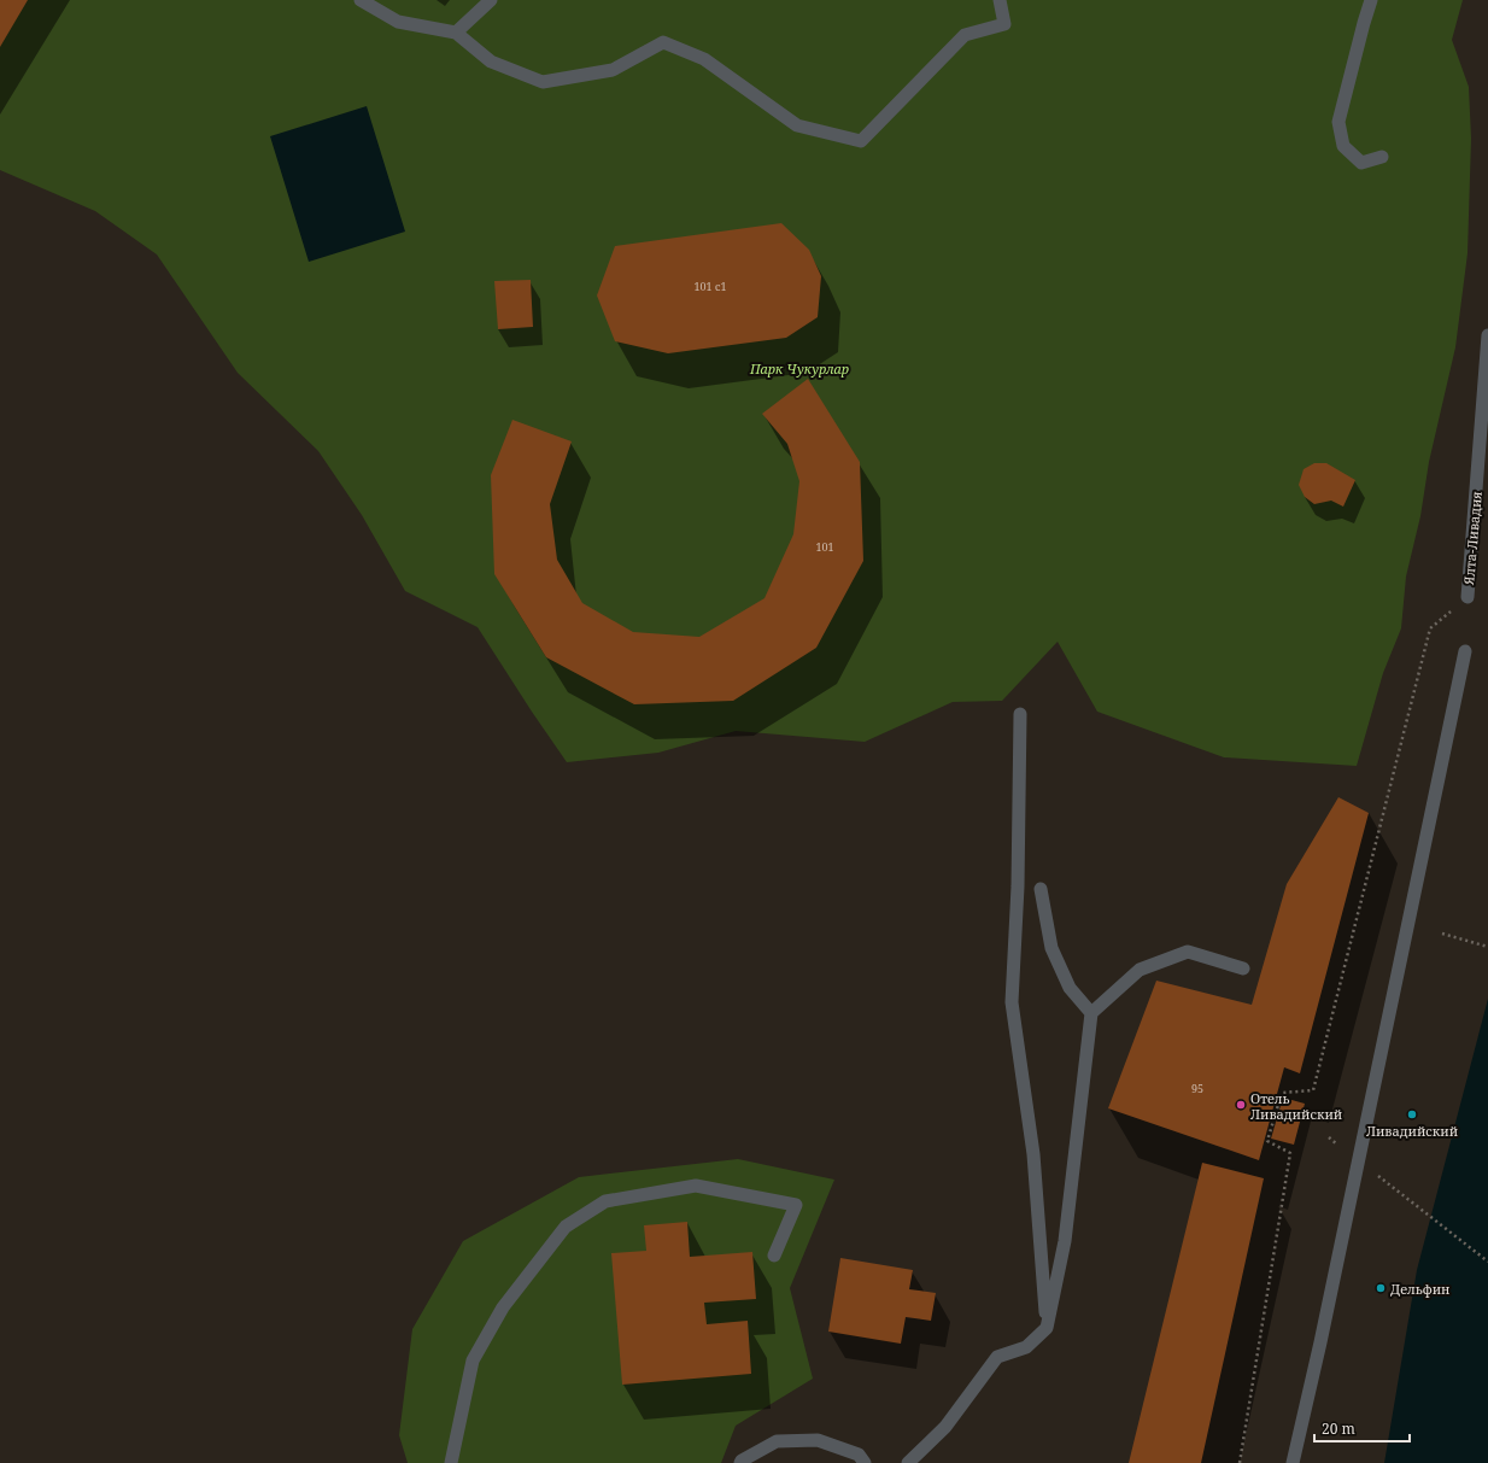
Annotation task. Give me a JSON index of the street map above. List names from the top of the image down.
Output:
{
  "streets": {
    "street": ["Ялта-Ливадия"]
  },
  "parks": ["Парк Чукурлар"],
  "places": ["Отель Ливадийский", "Ливадийский", "Дельфин"],
  "house_numbers": ["101 с1", "101", "95"],
  "scale_bar": "20 m"
}
